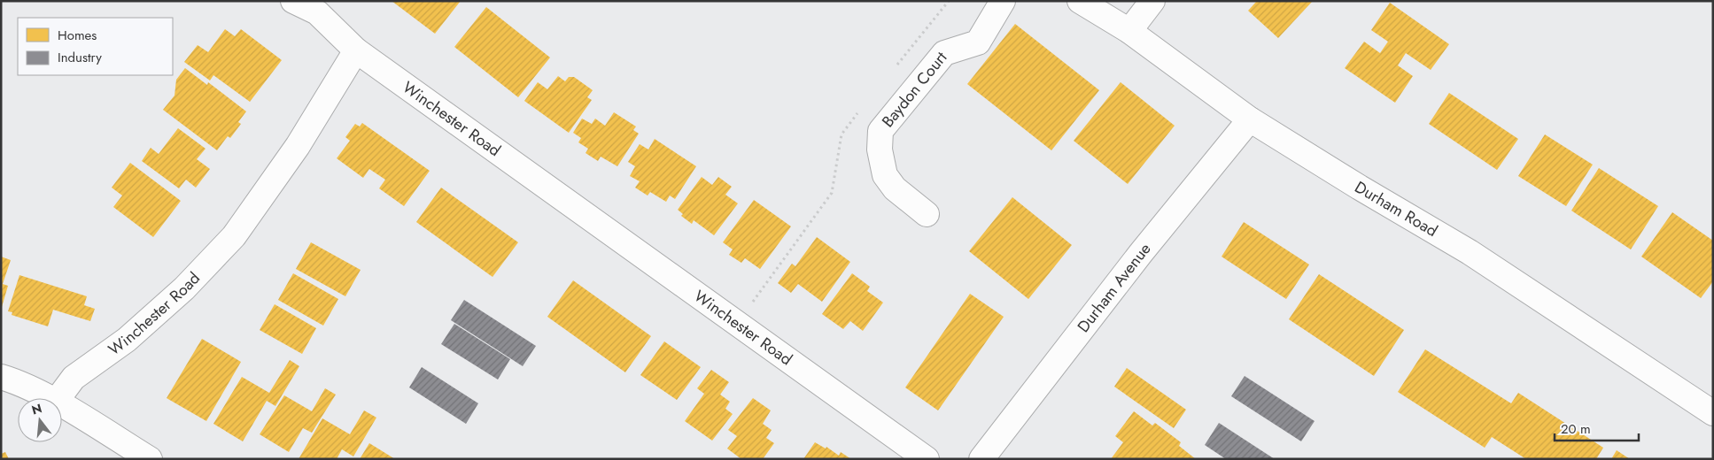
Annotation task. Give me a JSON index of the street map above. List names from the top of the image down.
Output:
{
  "streets": {
    "street": [
      "Baydon Court",
      "Winchester Road",
      "Durham Road",
      "Durham Avenue"
    ]
  },
  "crossings": [
    ["Durham Road", "Durham Avenue"]
  ],
  "legend": ["Homes", "Industry"],
  "scale_bar": "20 m",
  "north": "top"
}
